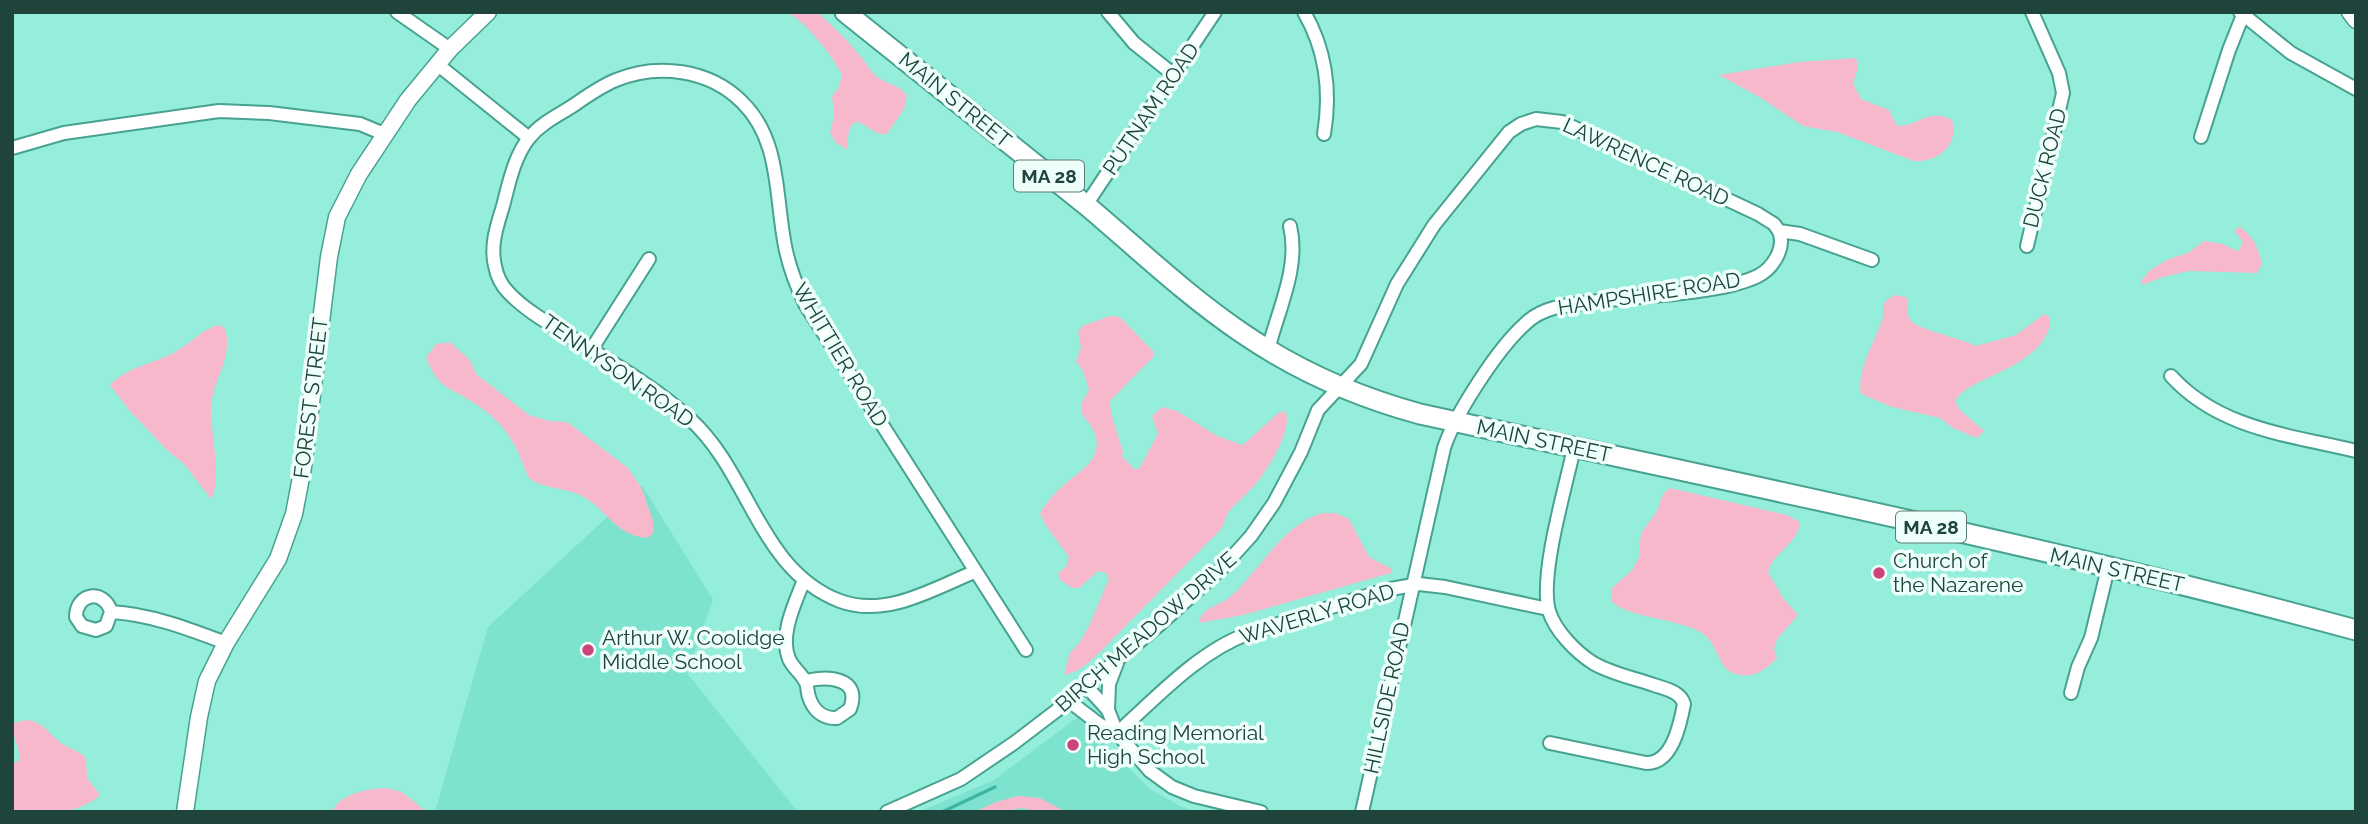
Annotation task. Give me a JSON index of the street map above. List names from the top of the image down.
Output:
{
  "streets": {
    "main road": ["MAIN STREET", "MA 28"],
    "street": [
      "PUTNAM ROAD",
      "LAWRENCE ROAD",
      "DUCK ROAD",
      "HAMPSHIRE ROAD",
      "WHITTIER ROAD",
      "TENNYSON ROAD",
      "FOREST STREET",
      "WAVERLY ROAD",
      "BIRCH MEADOW DRIVE",
      "HILLSIDE ROAD"
    ]
  },
  "crossings": [
    ["MAIN STREET", "PUTNAM ROAD"],
    ["MAIN STREET", "LAWRENCE ROAD"],
    ["MAIN STREET", "HAMPSHIRE ROAD"],
    ["MAIN STREET", "BIRCH MEADOW DRIVE"],
    ["MAIN STREET", "HILLSIDE ROAD"],
    ["LAWRENCE ROAD", "HAMPSHIRE ROAD"],
    ["LAWRENCE ROAD", "BIRCH MEADOW DRIVE"],
    ["HAMPSHIRE ROAD", "HILLSIDE ROAD"],
    ["WHITTIER ROAD", "TENNYSON ROAD"],
    ["WAVERLY ROAD", "HILLSIDE ROAD"]
  ],
  "places": ["Church of the Nazarene", "Arthur W. Coolidge Middle School", "Reading Memorial High School"]
}
